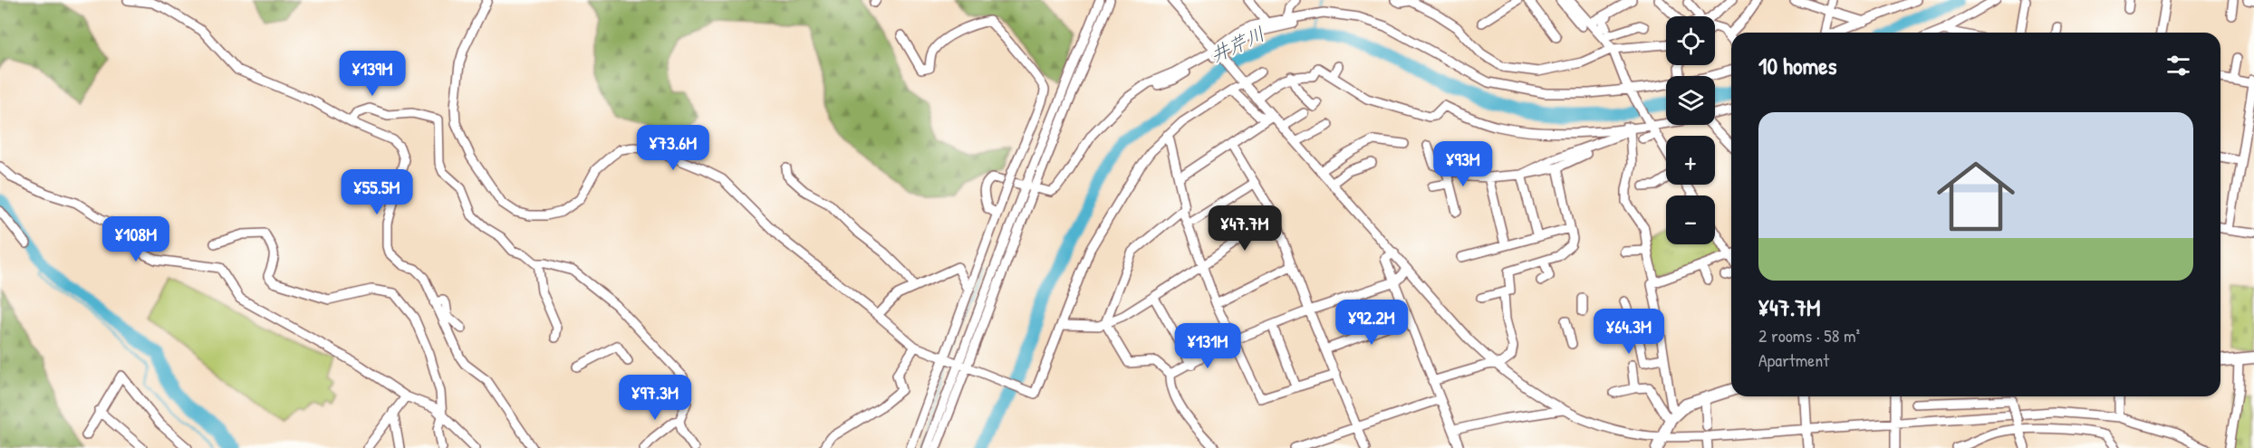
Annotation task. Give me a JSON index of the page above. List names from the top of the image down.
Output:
{
  "water": ["井芹川"],
  "page": {
    "map_buttons": ["+", "−"],
    "heading": "10 homes",
    "price": [
      "¥139M",
      "¥73.6M",
      "¥93M",
      "¥55.5M",
      "¥47.7M",
      "¥108M",
      "¥92.2M",
      "¥64.3M",
      "¥131M",
      "¥97.3M"
    ],
    "list": [
      {
        "name": "¥47.7M",
        "note": "2 rooms · 58 m² · Apartment"
      }
    ]
  }
}
